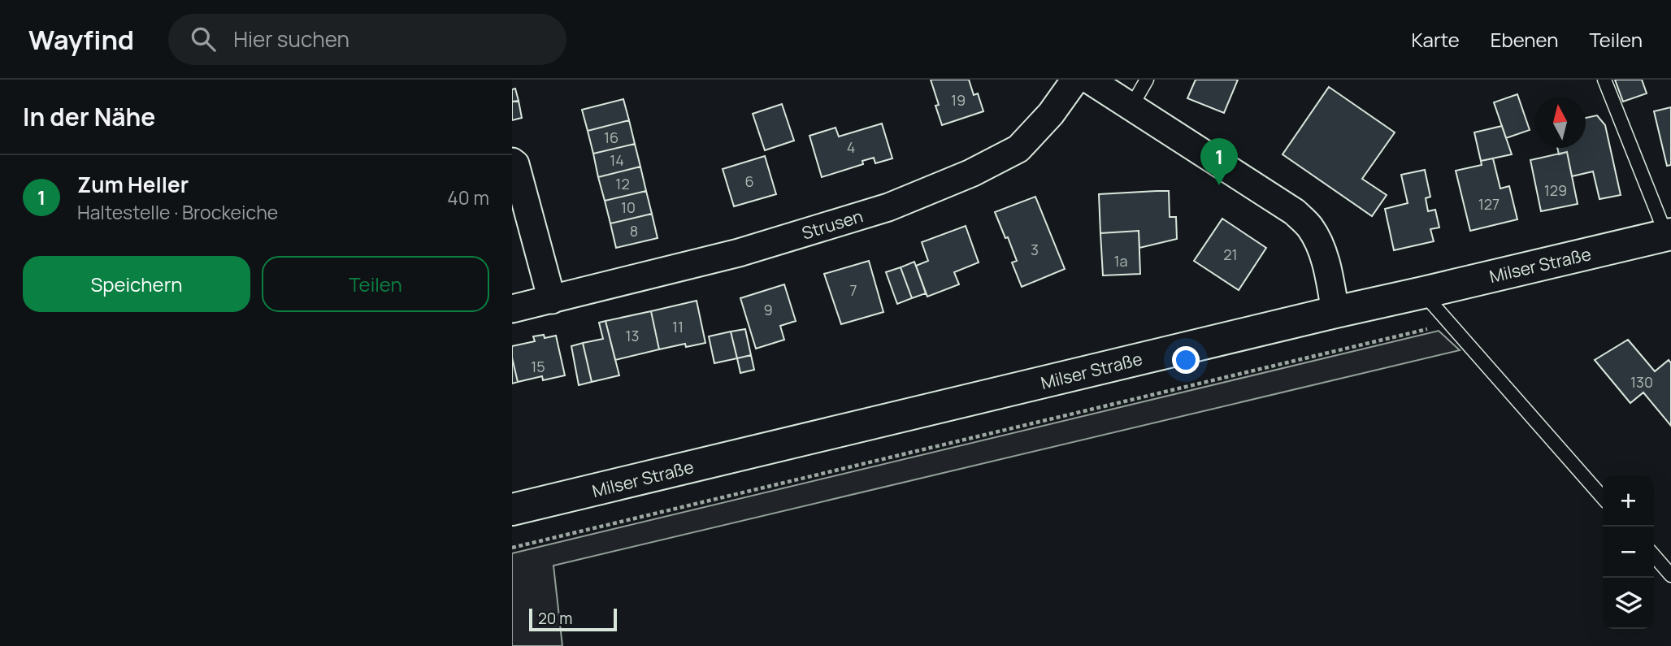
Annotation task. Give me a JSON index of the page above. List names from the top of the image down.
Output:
{
  "streets": {
    "main road": ["Milser Straße"],
    "street": ["Strusen"]
  },
  "house_numbers": [
    "19",
    "16",
    "4",
    "14",
    "6",
    "12",
    "129",
    "127",
    "10",
    "8",
    "3",
    "21",
    "1a",
    "7",
    "9",
    "11",
    "13",
    "15",
    "130"
  ],
  "scale_bar": "20 m",
  "north": "top",
  "page": {
    "header": "Wayfind",
    "search": "Hier suchen",
    "nav": ["Karte", "Ebenen", "Teilen"],
    "heading": "In der Nähe",
    "pins": "1",
    "list": [
      {
        "mark": "1",
        "name": "Zum Heller",
        "note": "Haltestelle · Brockeiche",
        "value": "40 m"
      }
    ],
    "buttons": ["Speichern", "Teilen"],
    "map_buttons": ["+", "−"],
    "scale": "20 m"
  }
}
